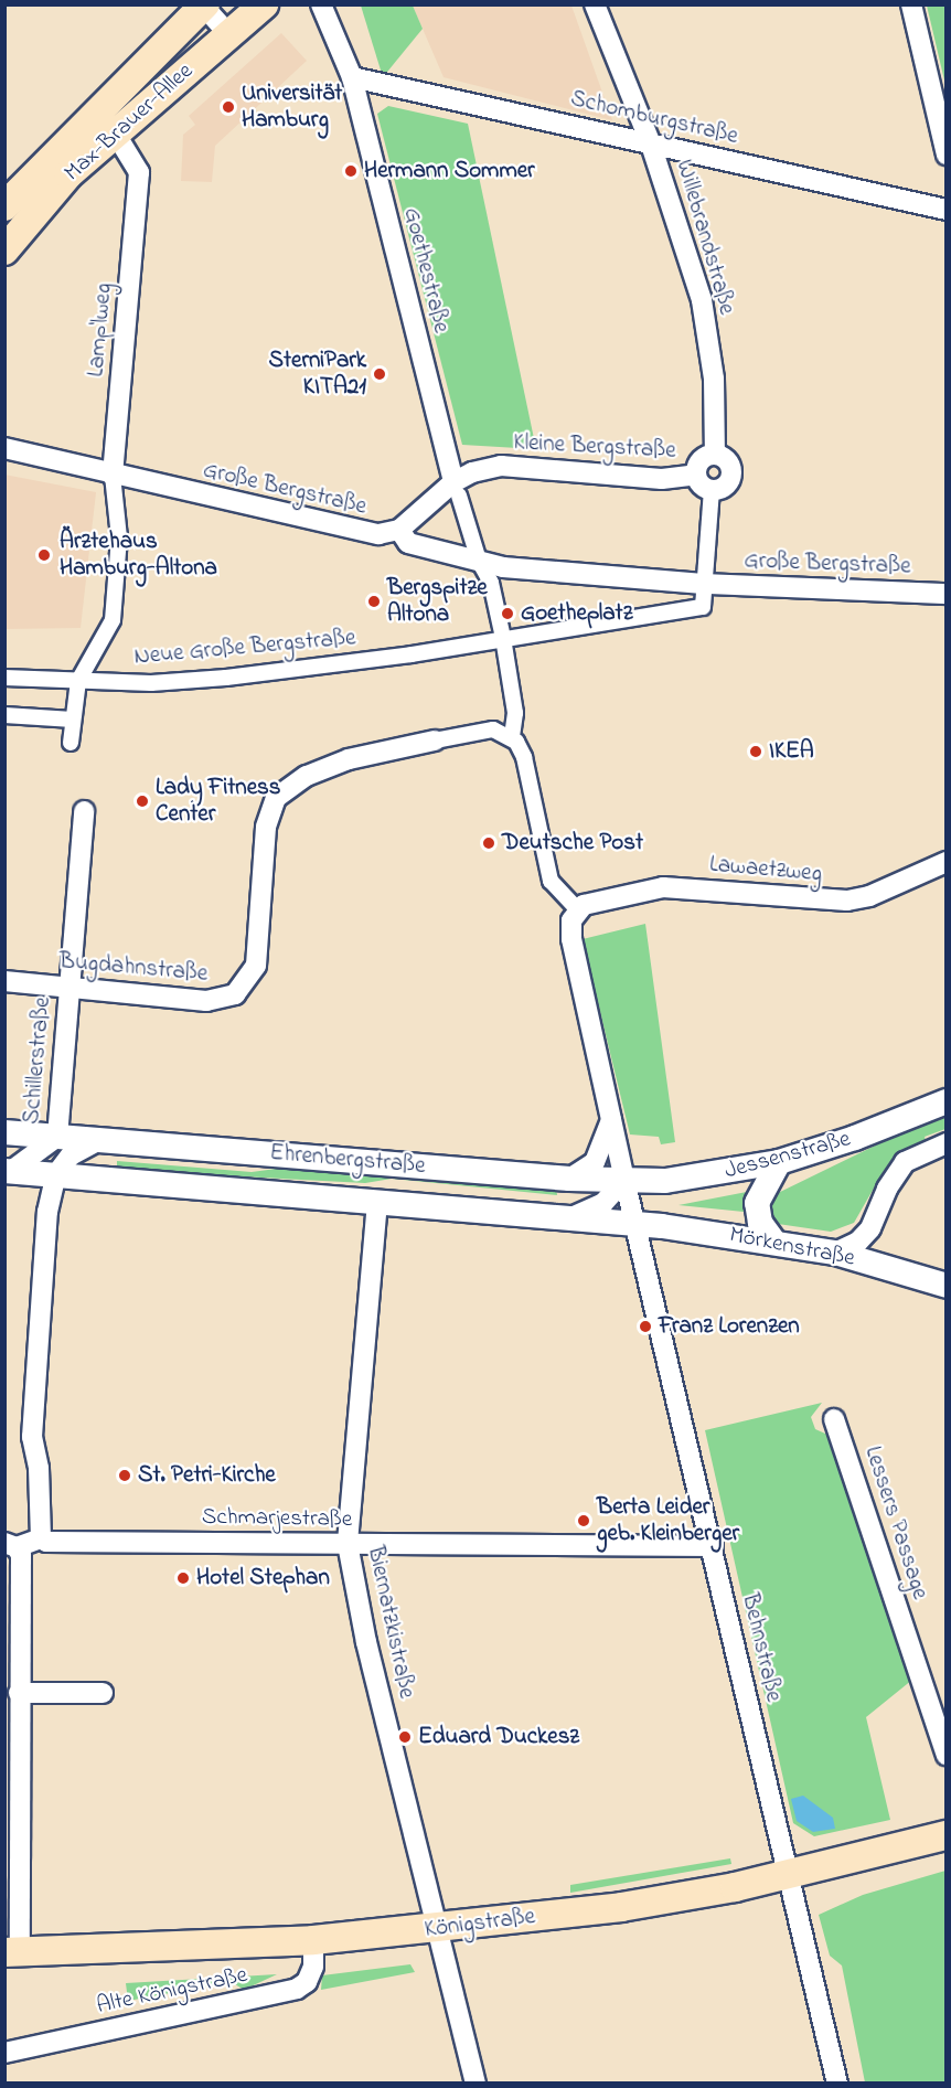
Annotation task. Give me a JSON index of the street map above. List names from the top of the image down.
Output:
{
  "streets": {
    "main road": ["Max-Brauer-Allee", "Königstraße"],
    "street": [
      "Schomburgstraße",
      "Willebrandstraße",
      "Goethestraße",
      "Lamp'lweg",
      "Kleine Bergstraße",
      "Große Bergstraße",
      "Neue Große Bergstraße",
      "Lawaetzweg",
      "Bugdahnstraße",
      "Schillerstraße",
      "Jessenstraße",
      "Ehrenbergstraße",
      "Mörkenstraße",
      "Schmarjestraße",
      "Lessers Passage",
      "Biernatzkistraße",
      "Behnstraße",
      "Alte Königstraße"
    ]
  },
  "crossings": [
    ["Schomburgstraße", "Willebrandstraße"],
    ["Schomburgstraße", "Goethestraße"],
    ["Max-Brauer-Allee", "Lamp'lweg"],
    ["Willebrandstraße", "Kleine Bergstraße"],
    ["Goethestraße", "Kleine Bergstraße"],
    ["Lamp'lweg", "Große Bergstraße"],
    ["Lamp'lweg", "Neue Große Bergstraße"],
    ["Lawaetzweg", "Behnstraße"],
    ["Bugdahnstraße", "Schillerstraße"],
    ["Schillerstraße", "Ehrenbergstraße"],
    ["Jessenstraße", "Ehrenbergstraße"],
    ["Jessenstraße", "Behnstraße"],
    ["Ehrenbergstraße", "Mörkenstraße"],
    ["Ehrenbergstraße", "Biernatzkistraße"],
    ["Ehrenbergstraße", "Behnstraße"],
    ["Mörkenstraße", "Behnstraße"],
    ["Schmarjestraße", "Biernatzkistraße"],
    ["Schmarjestraße", "Behnstraße"],
    ["Biernatzkistraße", "Königstraße"],
    ["Behnstraße", "Königstraße"],
    ["Königstraße", "Alte Königstraße"]
  ],
  "places": [
    "Universität Hamburg",
    "Hermann Sommer",
    "SterniPark KITA21",
    "Ärztehaus Hamburg-Altona",
    "Bergspitze Altona",
    "Goetheplatz",
    "IKEA",
    "Lady Fitness Center",
    "Deutsche Post",
    "Franz Lorenzen",
    "St. Petri-Kirche",
    "Berta Leider geb. Kleinberger",
    "Hotel Stephan",
    "Eduard Duckesz"
  ]
}
